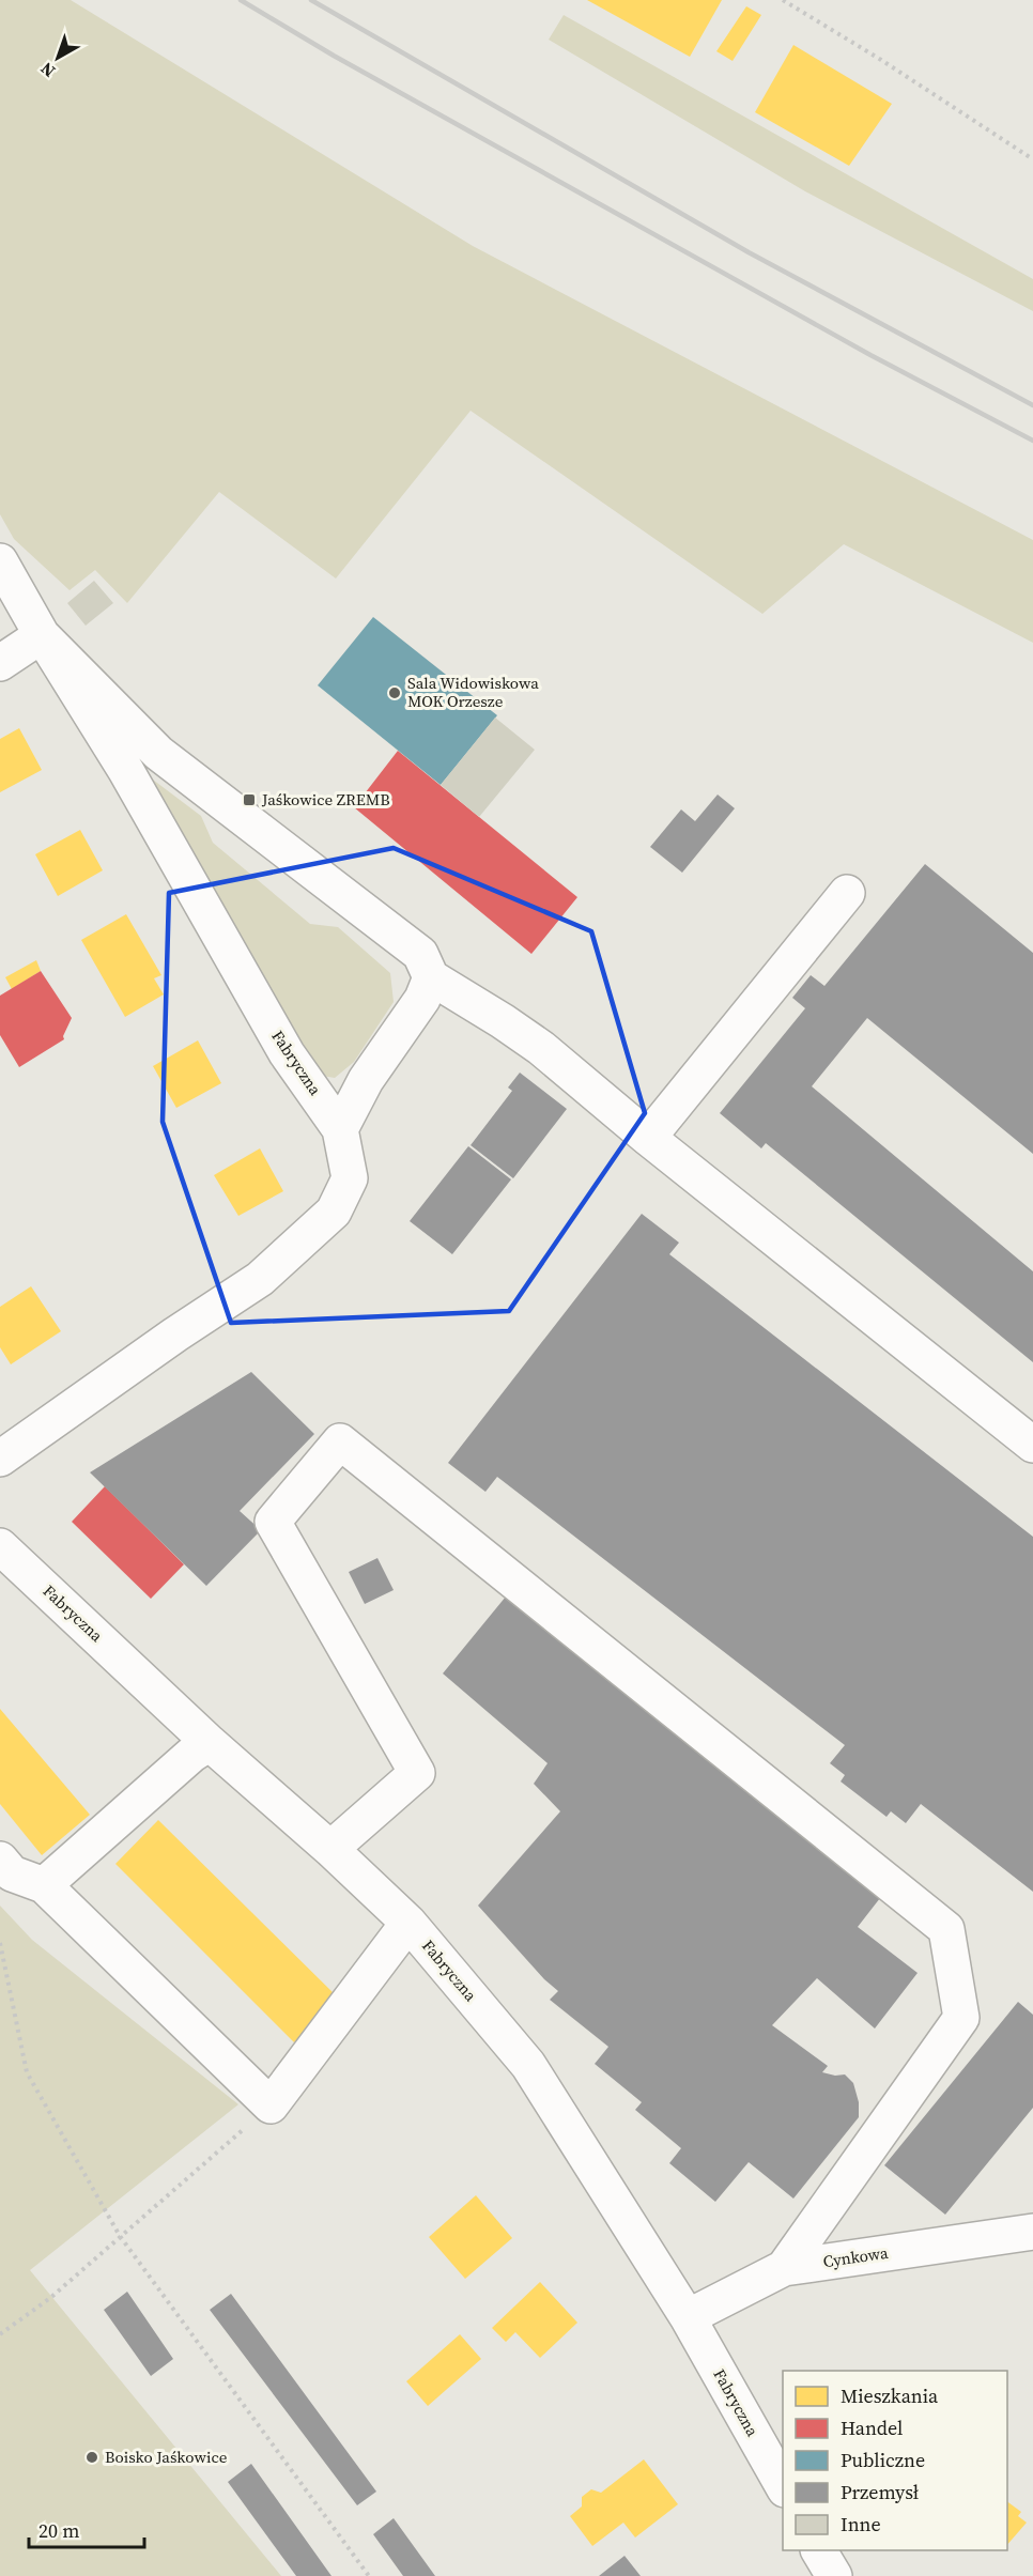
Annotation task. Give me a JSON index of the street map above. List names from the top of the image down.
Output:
{
  "streets": {
    "street": ["Fabryczna", "Cynkowa"]
  },
  "crossings": [
    ["Fabryczna", "Cynkowa"]
  ],
  "places": {
    "other": ["Sala Widowiskowa MOK Orzesze", "Boisko Jaśkowice"],
    "transit": ["Jaśkowice ZREMB"]
  },
  "legend": [
    "Mieszkania",
    "Handel",
    "Publiczne",
    "Przemysł",
    "Inne"
  ],
  "scale_bar": "20 m",
  "north": "bottom left"
}
